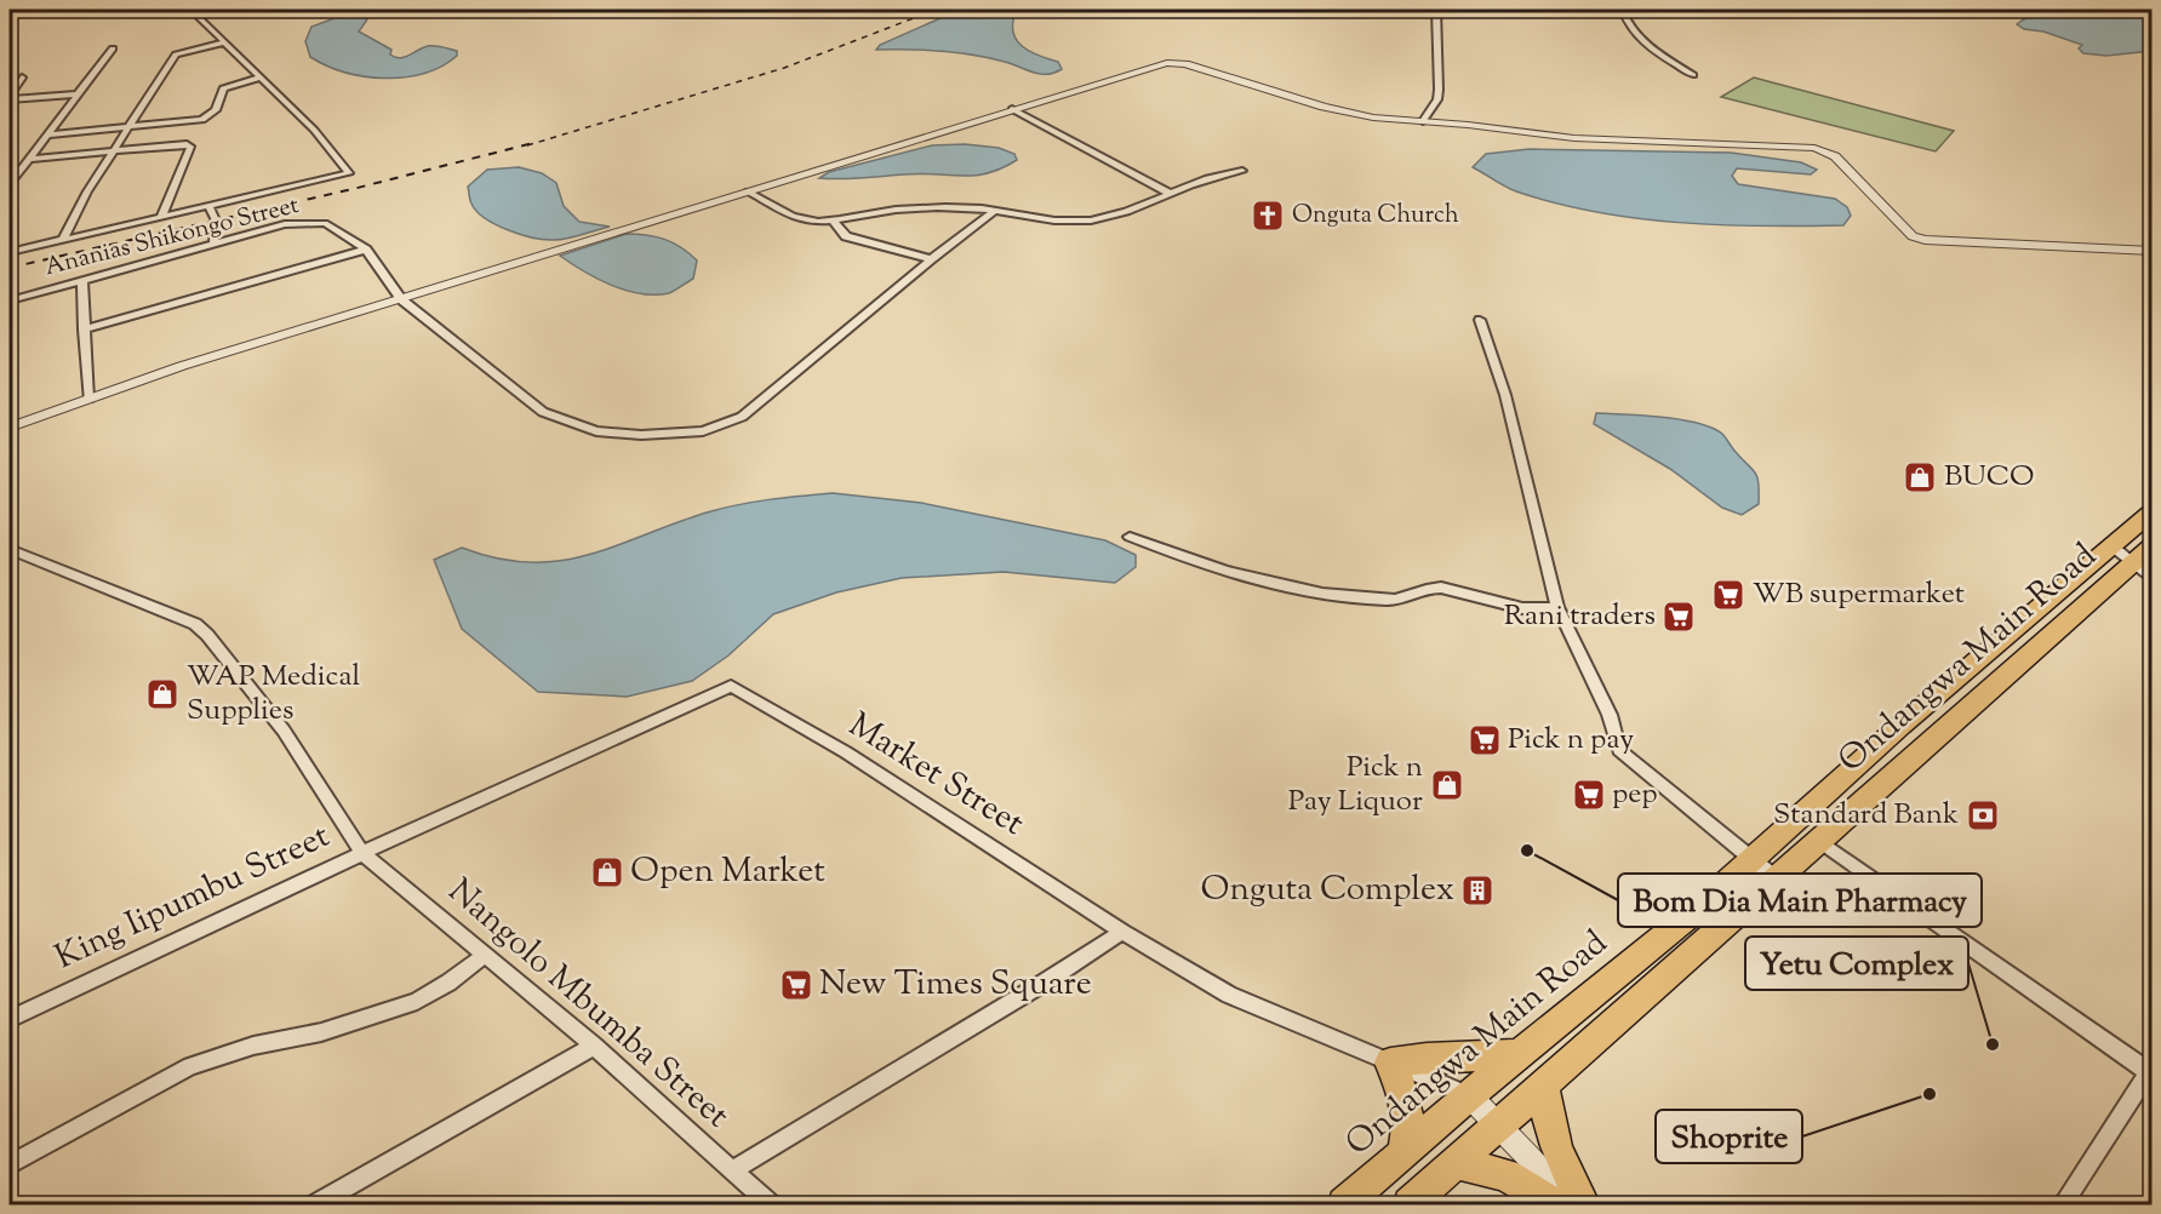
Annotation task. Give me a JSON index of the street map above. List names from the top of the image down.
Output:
{
  "streets": {
    "main road": ["Ondangwa Main Road"],
    "street": [
      "Ananias Shikongo Street",
      "Market Street",
      "King Iipumbu Street",
      "Nangolo Mbumba Street"
    ]
  },
  "crossings": [
    ["Ondangwa Main Road", "Market Street"],
    ["Market Street", "King Iipumbu Street"],
    ["Market Street", "Nangolo Mbumba Street"],
    ["King Iipumbu Street", "Nangolo Mbumba Street"]
  ],
  "places": {
    "church": ["Onguta Church"],
    "shop": [
      "BUCO",
      "WAP Medical Supplies",
      "Pick n Pay Liquor",
      "Open Market"
    ],
    "supermarket": [
      "WB supermarket",
      "Rani traders",
      "Pick n pay",
      "pep",
      "New Times Square"
    ],
    "bank": ["Standard Bank"],
    "other": ["Bom Dia Main Pharmacy", "Yetu Complex", "Shoprite"],
    "building": ["Onguta Complex"]
  }
}
